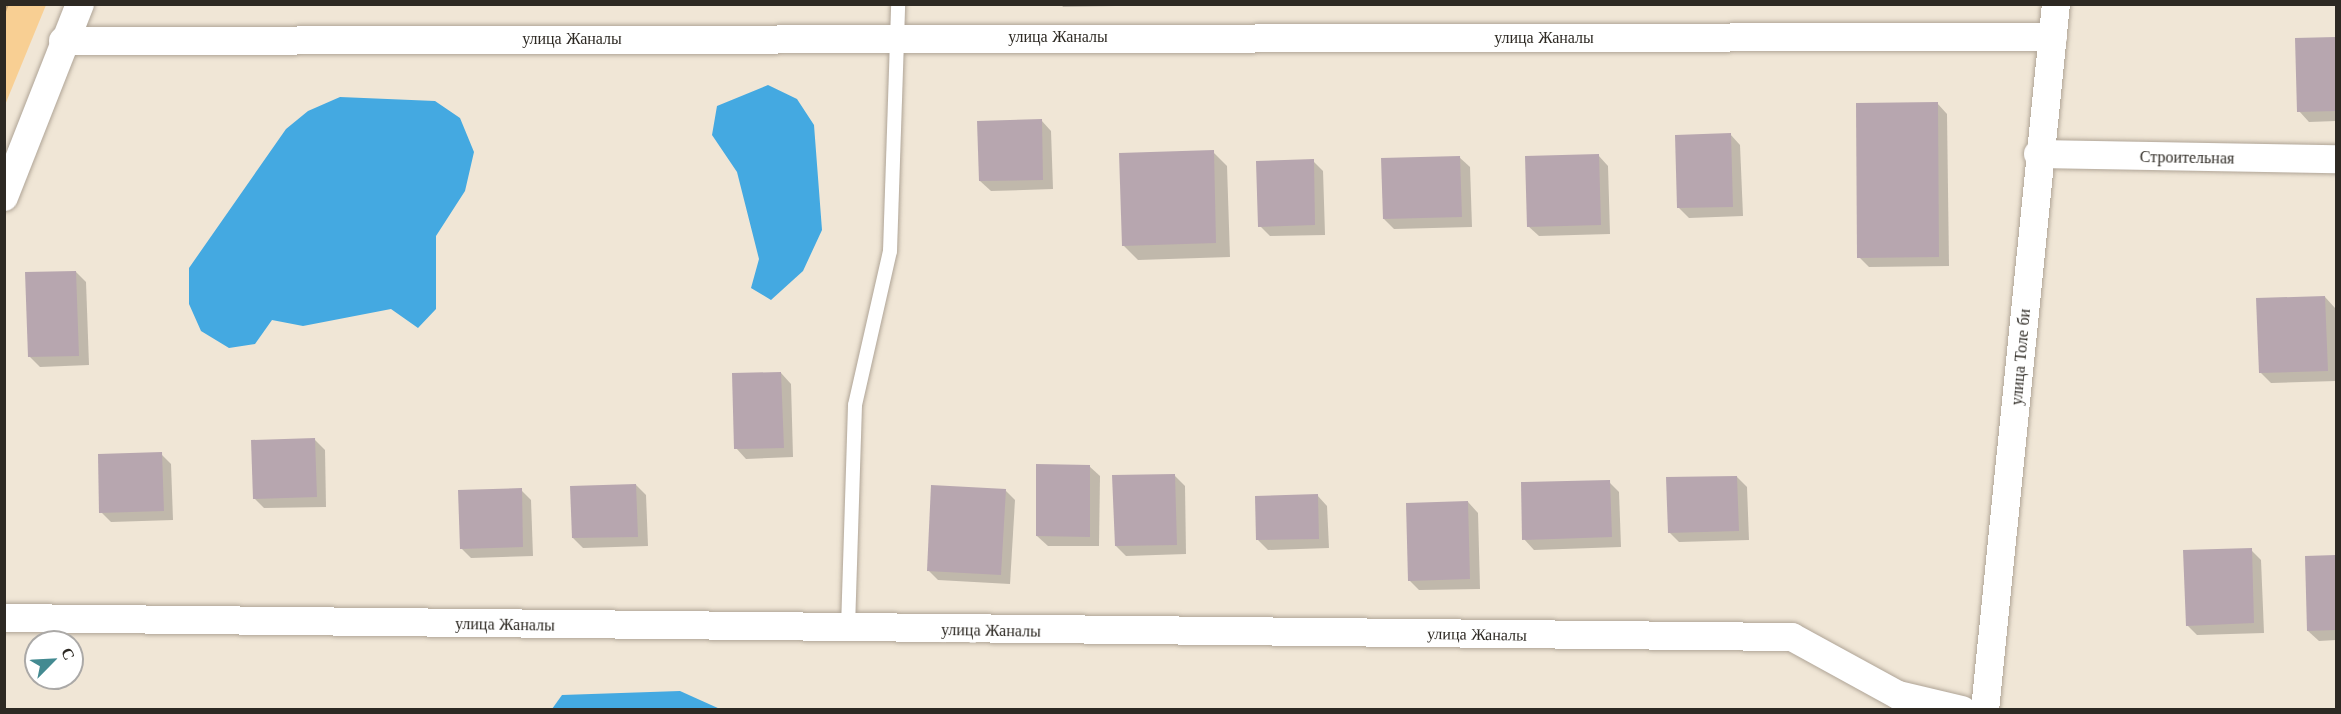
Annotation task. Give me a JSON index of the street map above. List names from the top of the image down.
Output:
{
  "streets": {
    "street": ["улица Жаналы", "Строительная", "улица Толе би"]
  },
  "crossings": [
    ["улица Жаналы", "улица Толе би"],
    ["Строительная", "улица Толе би"]
  ],
  "north": "top right"
}
